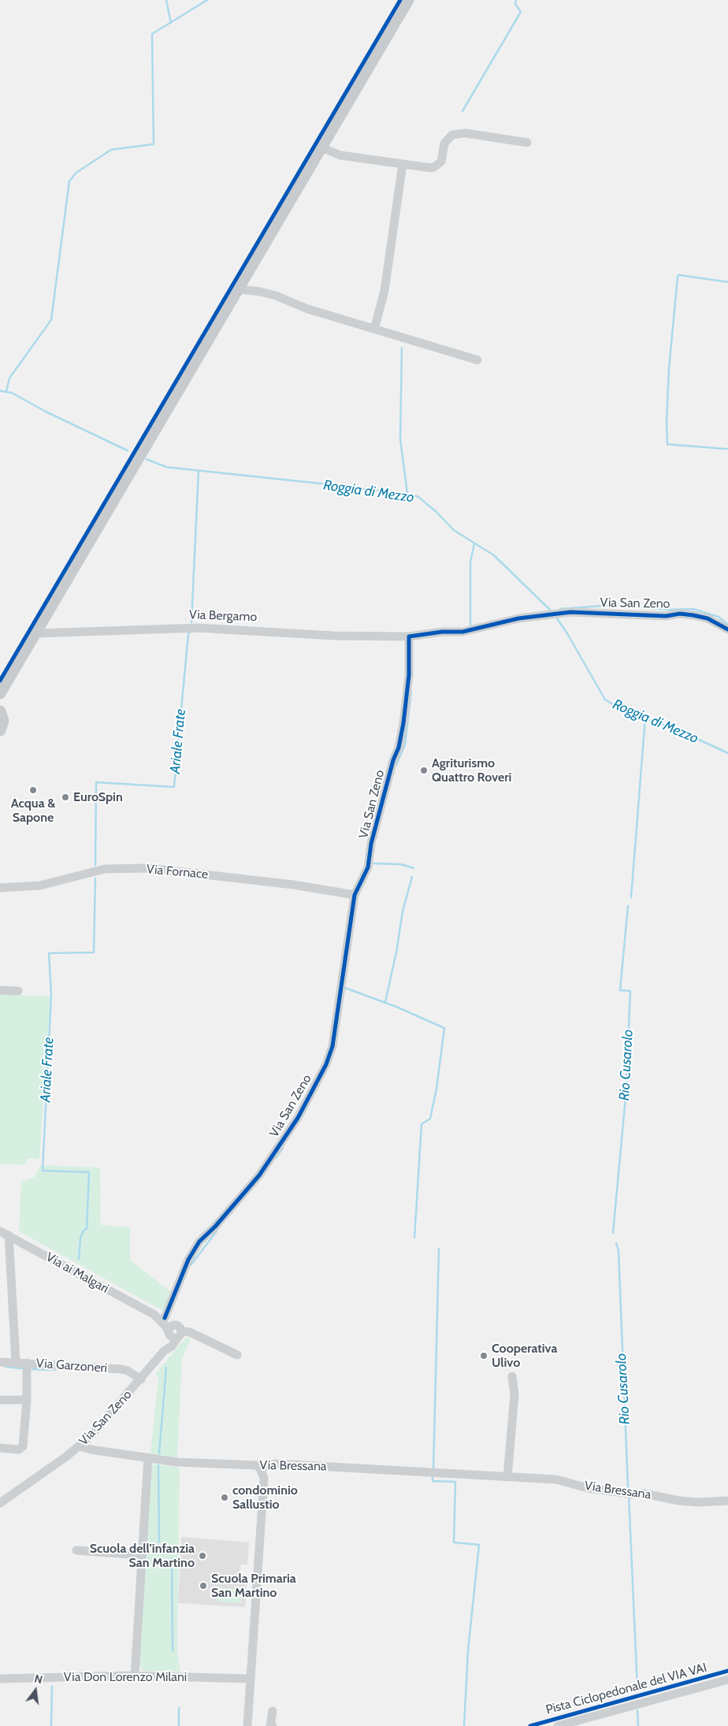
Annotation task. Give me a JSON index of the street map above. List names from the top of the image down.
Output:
{
  "streets": {
    "street": [
      "Via San Zeno",
      "Via Bergamo",
      "Via Fornace",
      "Via ai Malgari",
      "Via Garzoneri",
      "Via Bressana",
      "Via Don Lorenzo Milani"
    ],
    "cycle path": ["Pista Ciclopedonale del VIA VAI"]
  },
  "crossings": [
    ["Via San Zeno", "Via Bergamo"],
    ["Via San Zeno", "Via Fornace"],
    ["Via San Zeno", "Via Garzoneri"],
    ["Via San Zeno", "Via Bressana"]
  ],
  "water": ["Roggia di Mezzo", "Ariale Frate", "Rio Cusarolo"],
  "places": [
    "Agriturismo Quattro Roveri",
    "Acqua & Sapone",
    "EuroSpin",
    "Cooperativa Ulivo",
    "condominio Sallustio",
    "Scuola dell'infanzia San Martino",
    "Scuola Primaria San Martino"
  ],
  "north": "top"
}
